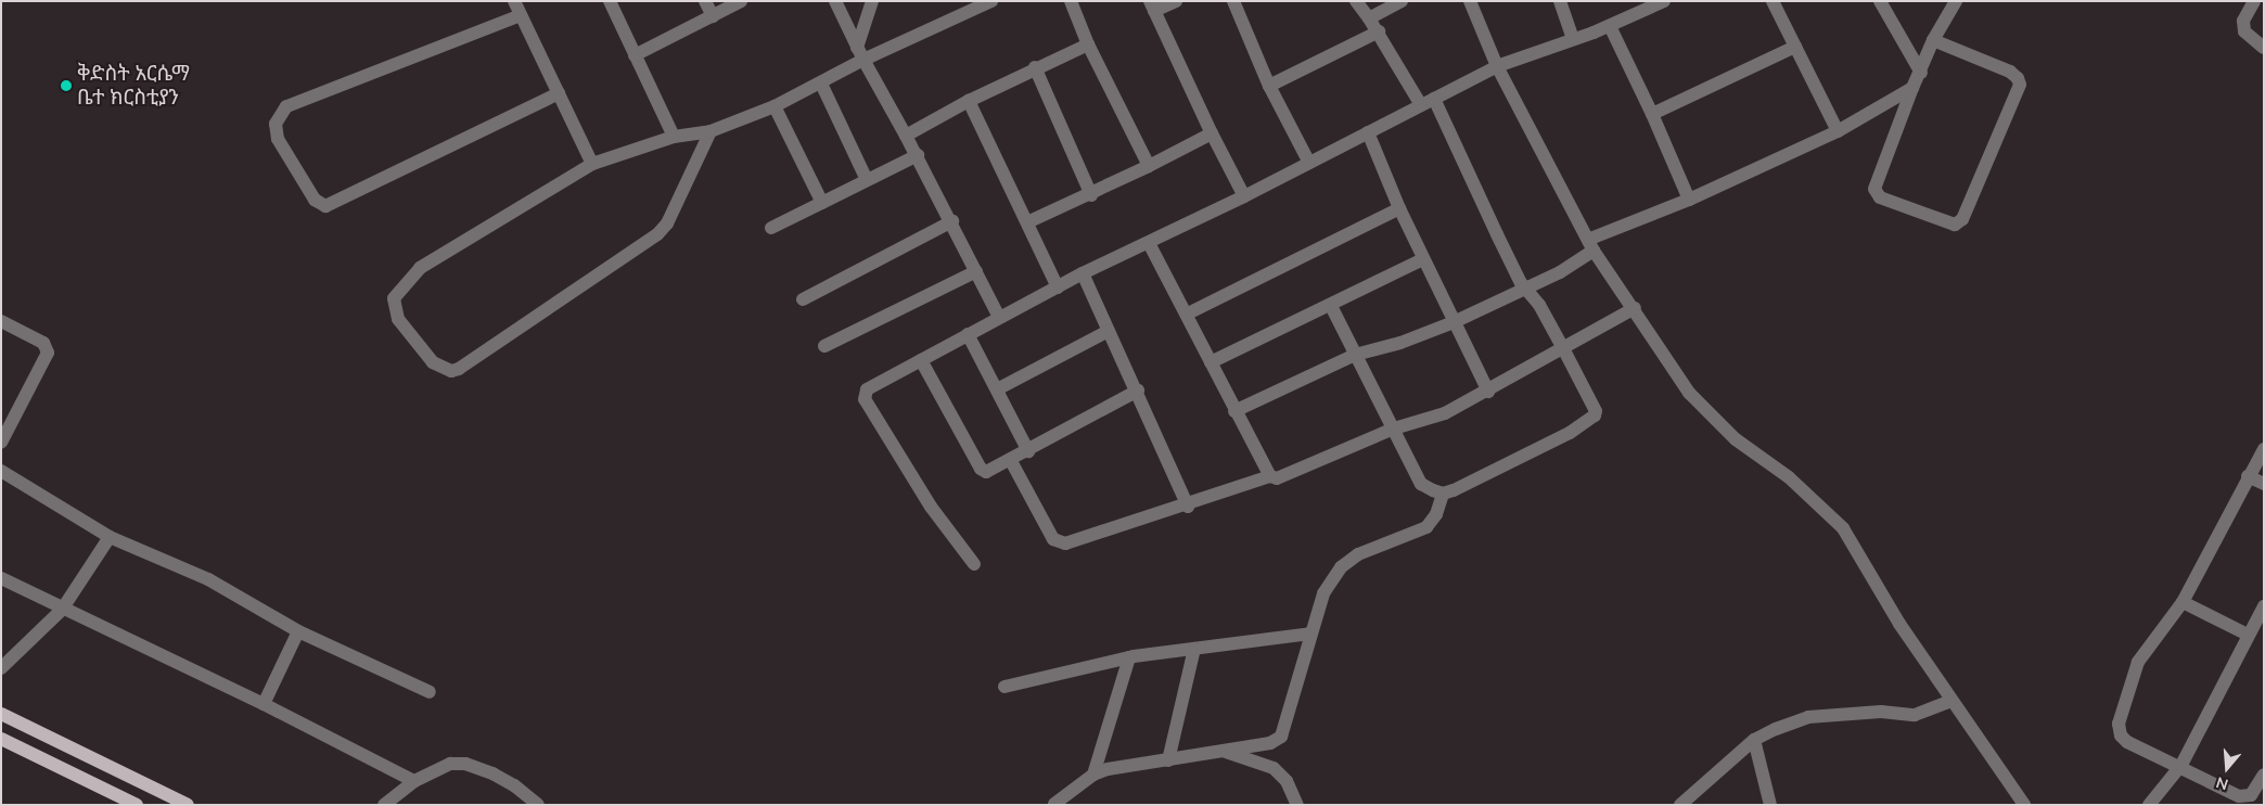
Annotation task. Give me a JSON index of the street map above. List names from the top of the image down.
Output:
{
  "places": ["ቅድስት አርሴማ ቤተ ክርስቲያን"],
  "north": "bottom"
}
